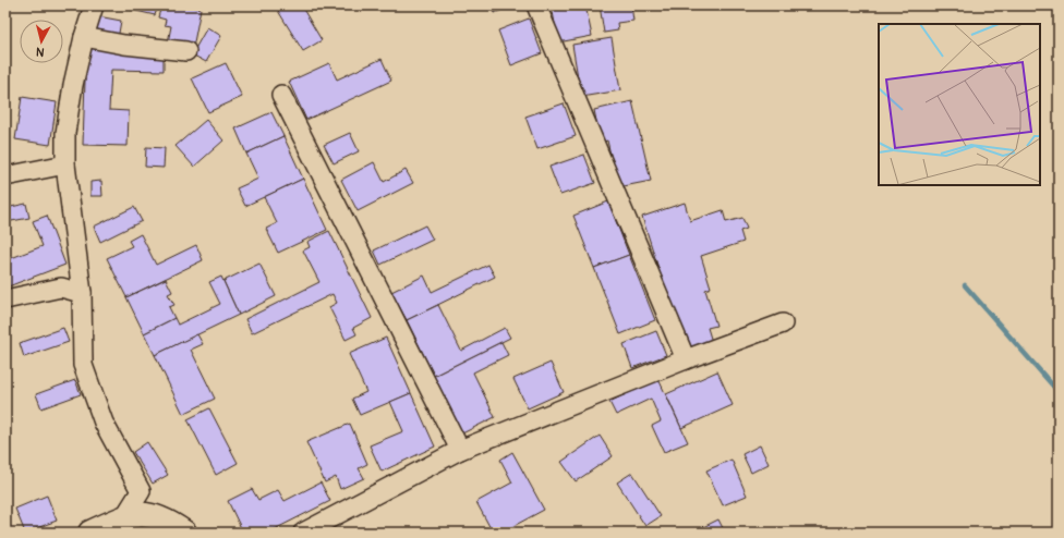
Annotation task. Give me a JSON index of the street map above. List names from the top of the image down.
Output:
{
  "north": "bottom"
}
